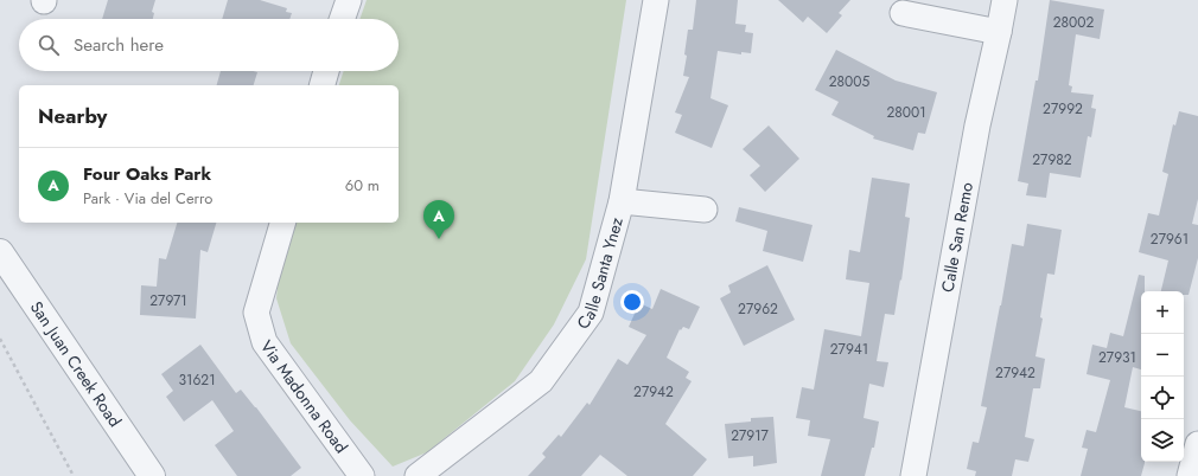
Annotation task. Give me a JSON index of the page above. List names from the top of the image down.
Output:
{
  "streets": {
    "street": [
      "Calle San Remo",
      "Calle Santa Ynez",
      "San Juan Creek Road",
      "Via Madonna Road"
    ]
  },
  "house_numbers": [
    "28002",
    "28005",
    "27992",
    "28001",
    "27982",
    "27961",
    "27971",
    "27962",
    "27941",
    "27931",
    "27942",
    "31621",
    "27942",
    "27917"
  ],
  "page": {
    "search": "Search here",
    "heading": "Nearby",
    "list": [
      {
        "mark": "A",
        "name": "Four Oaks Park",
        "note": "Park · Via del Cerro",
        "value": "60 m"
      }
    ],
    "pins": "A",
    "map_buttons": ["+", "−"]
  }
}
